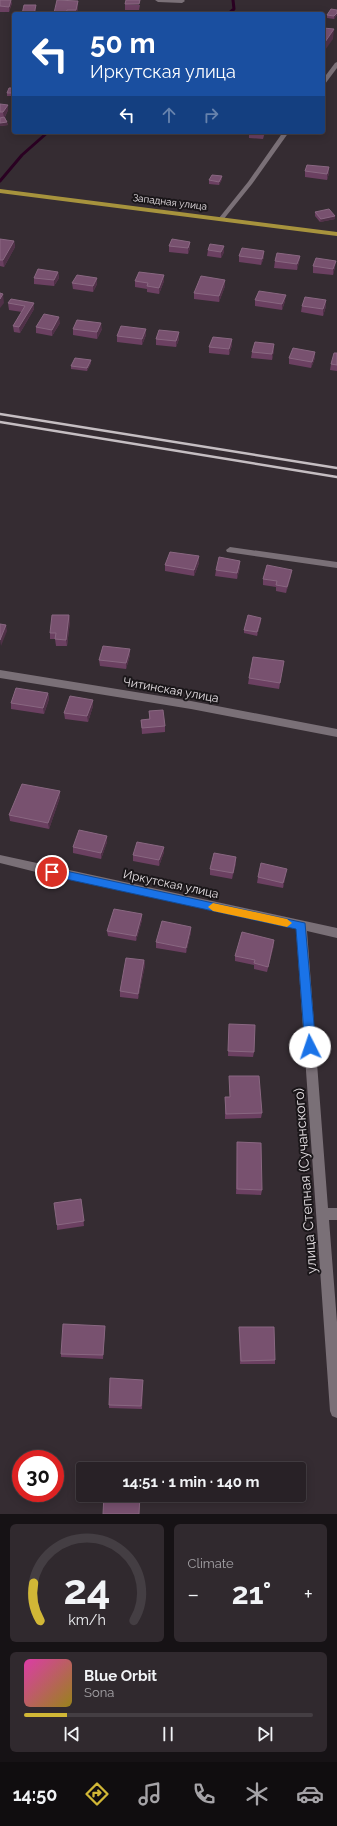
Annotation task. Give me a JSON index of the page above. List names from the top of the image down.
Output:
{
  "streets": {
    "main road": ["Западная улица"],
    "street": ["Читинская улица", "Иркутская улица", "улица Степная (Сучанского)"]
  },
  "crossings": [
    ["Иркутская улица", "улица Степная (Сучанского)"]
  ],
  "page": {
    "turn": ["50 m", "Иркутская улица"],
    "limit": "30",
    "trip": "14:51 · 1 min · 140 m",
    "tile": "Climate",
    "heat": ["−", "21°", "+"],
    "song": ["Blue Orbit", "Sona"],
    "tabs": "14:50",
    "gauge": ["24", "km/h"]
  }
}
